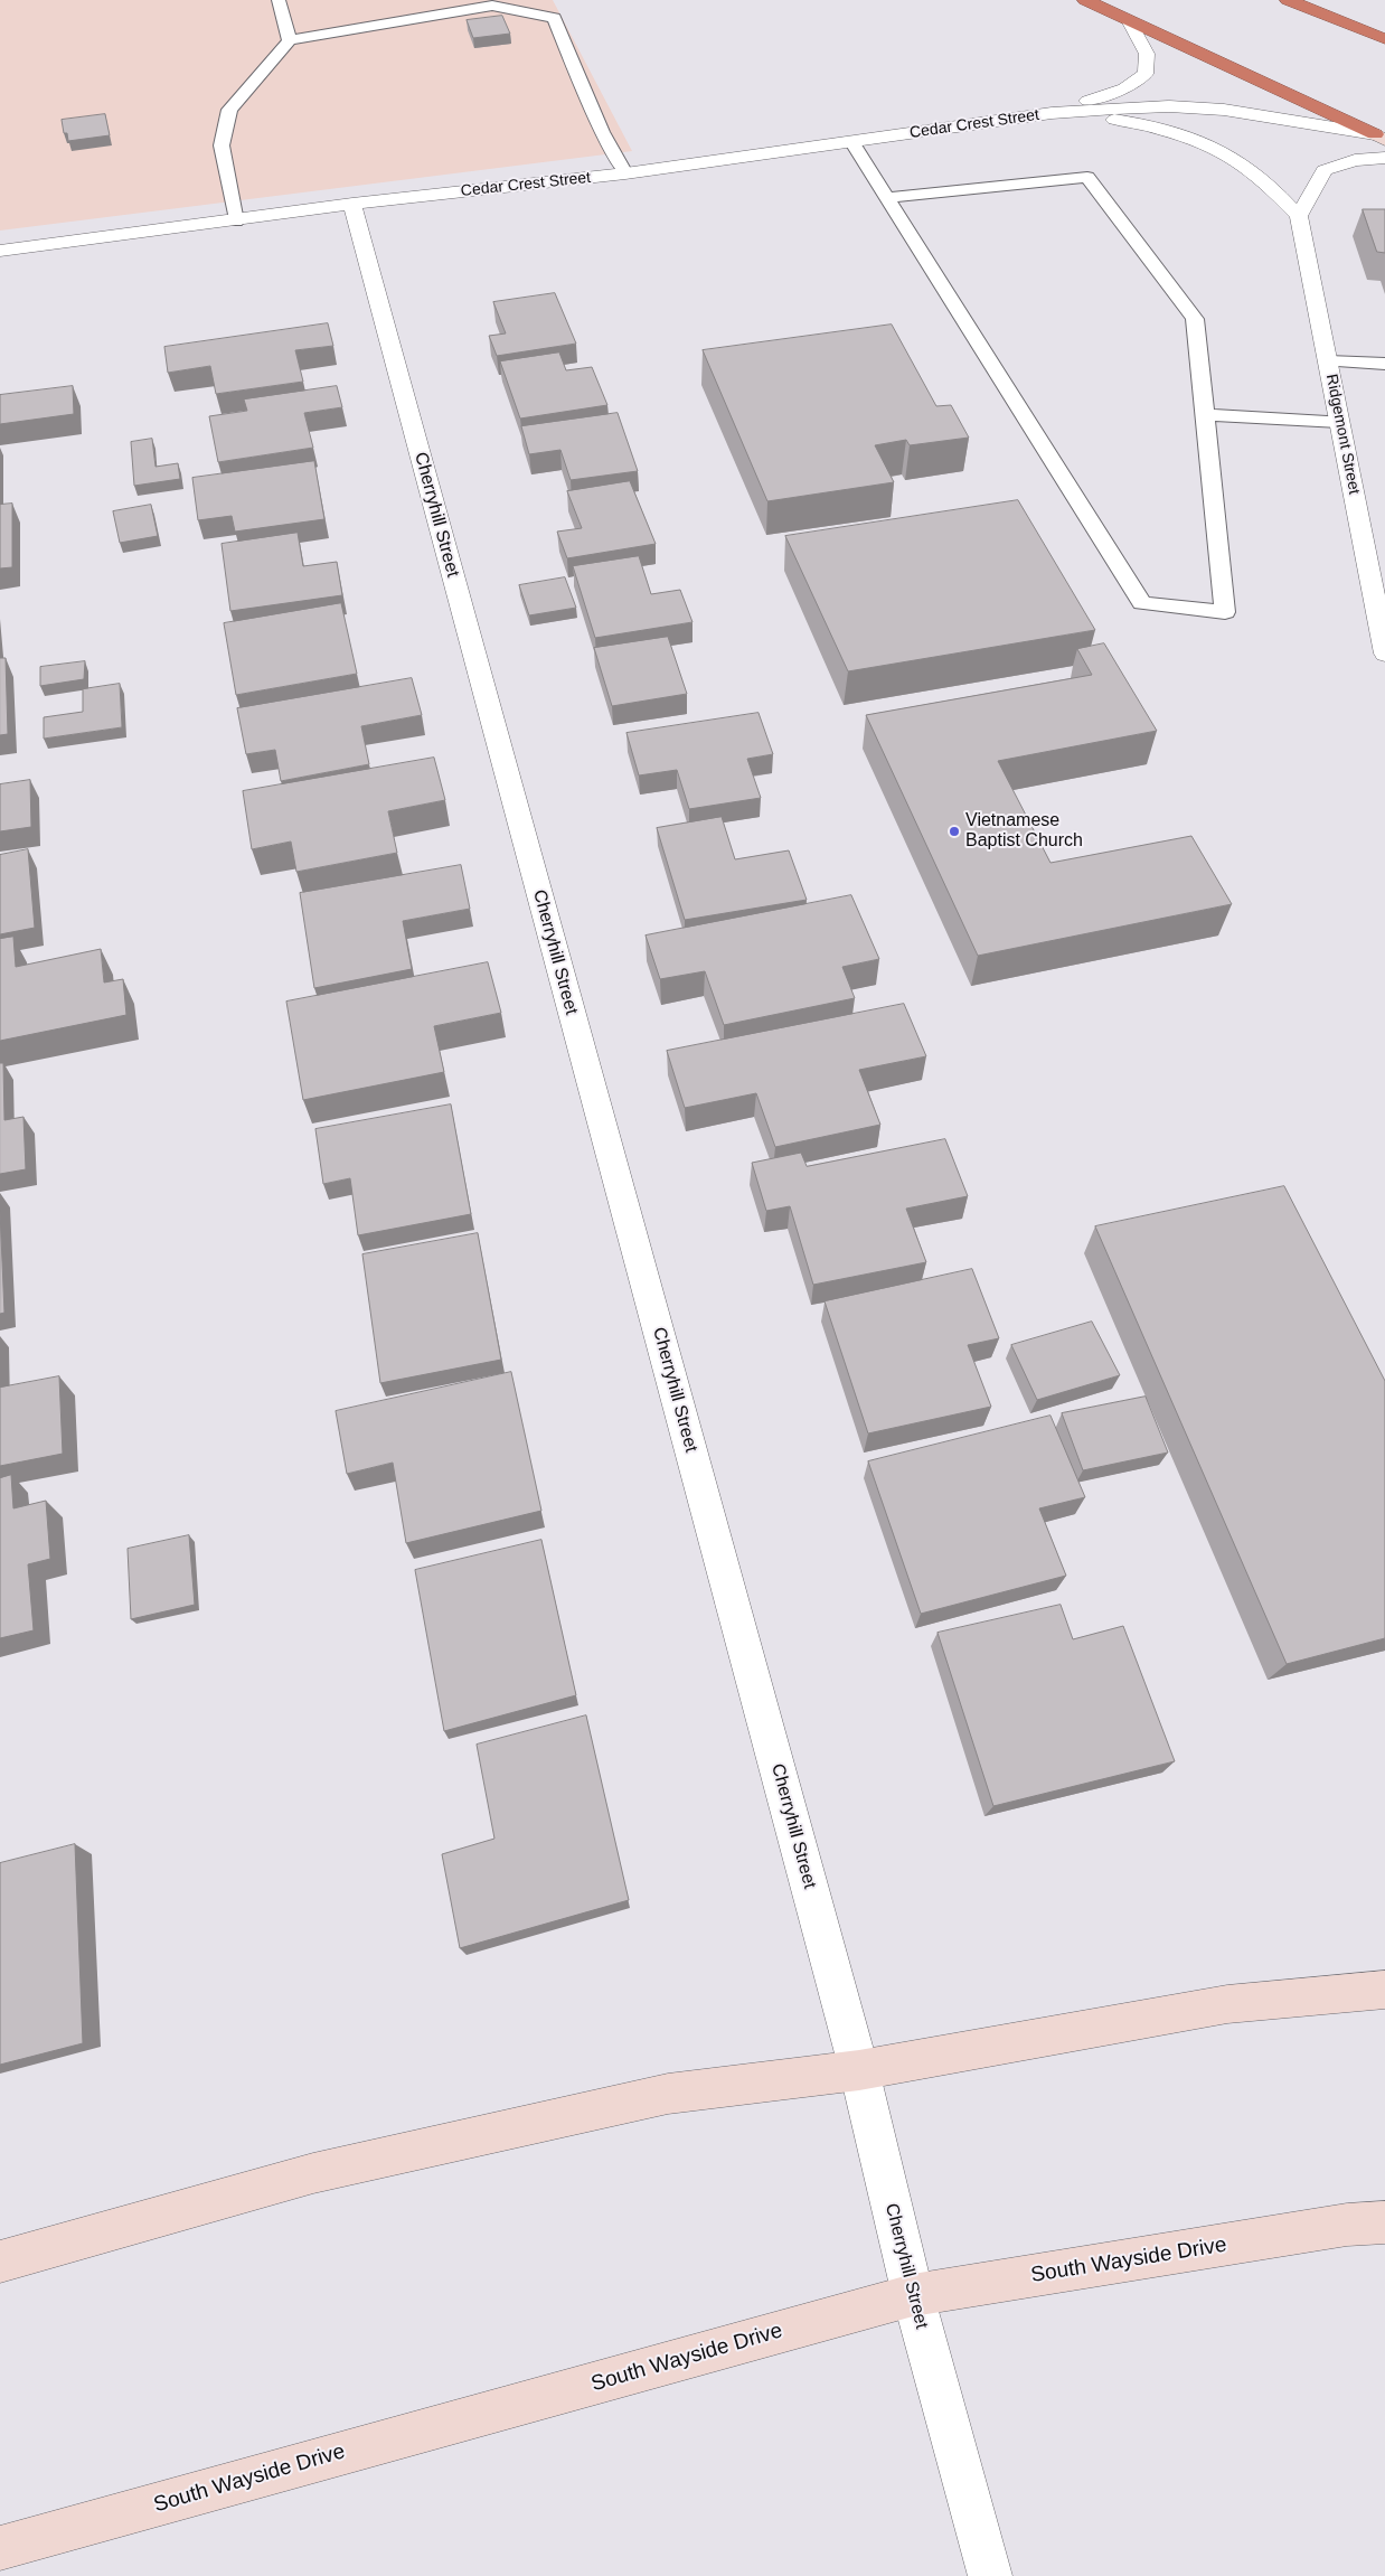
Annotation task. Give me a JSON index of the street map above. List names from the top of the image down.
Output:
{
  "streets": {
    "main road": ["South Wayside Drive"],
    "street": ["Cedar Crest Street", "Ridgemont Street", "Cherryhill Street"]
  },
  "crossings": [
    ["Cedar Crest Street", "Cherryhill Street"],
    ["Cherryhill Street", "South Wayside Drive"]
  ],
  "places": ["Vietnamese Baptist Church"]
}
